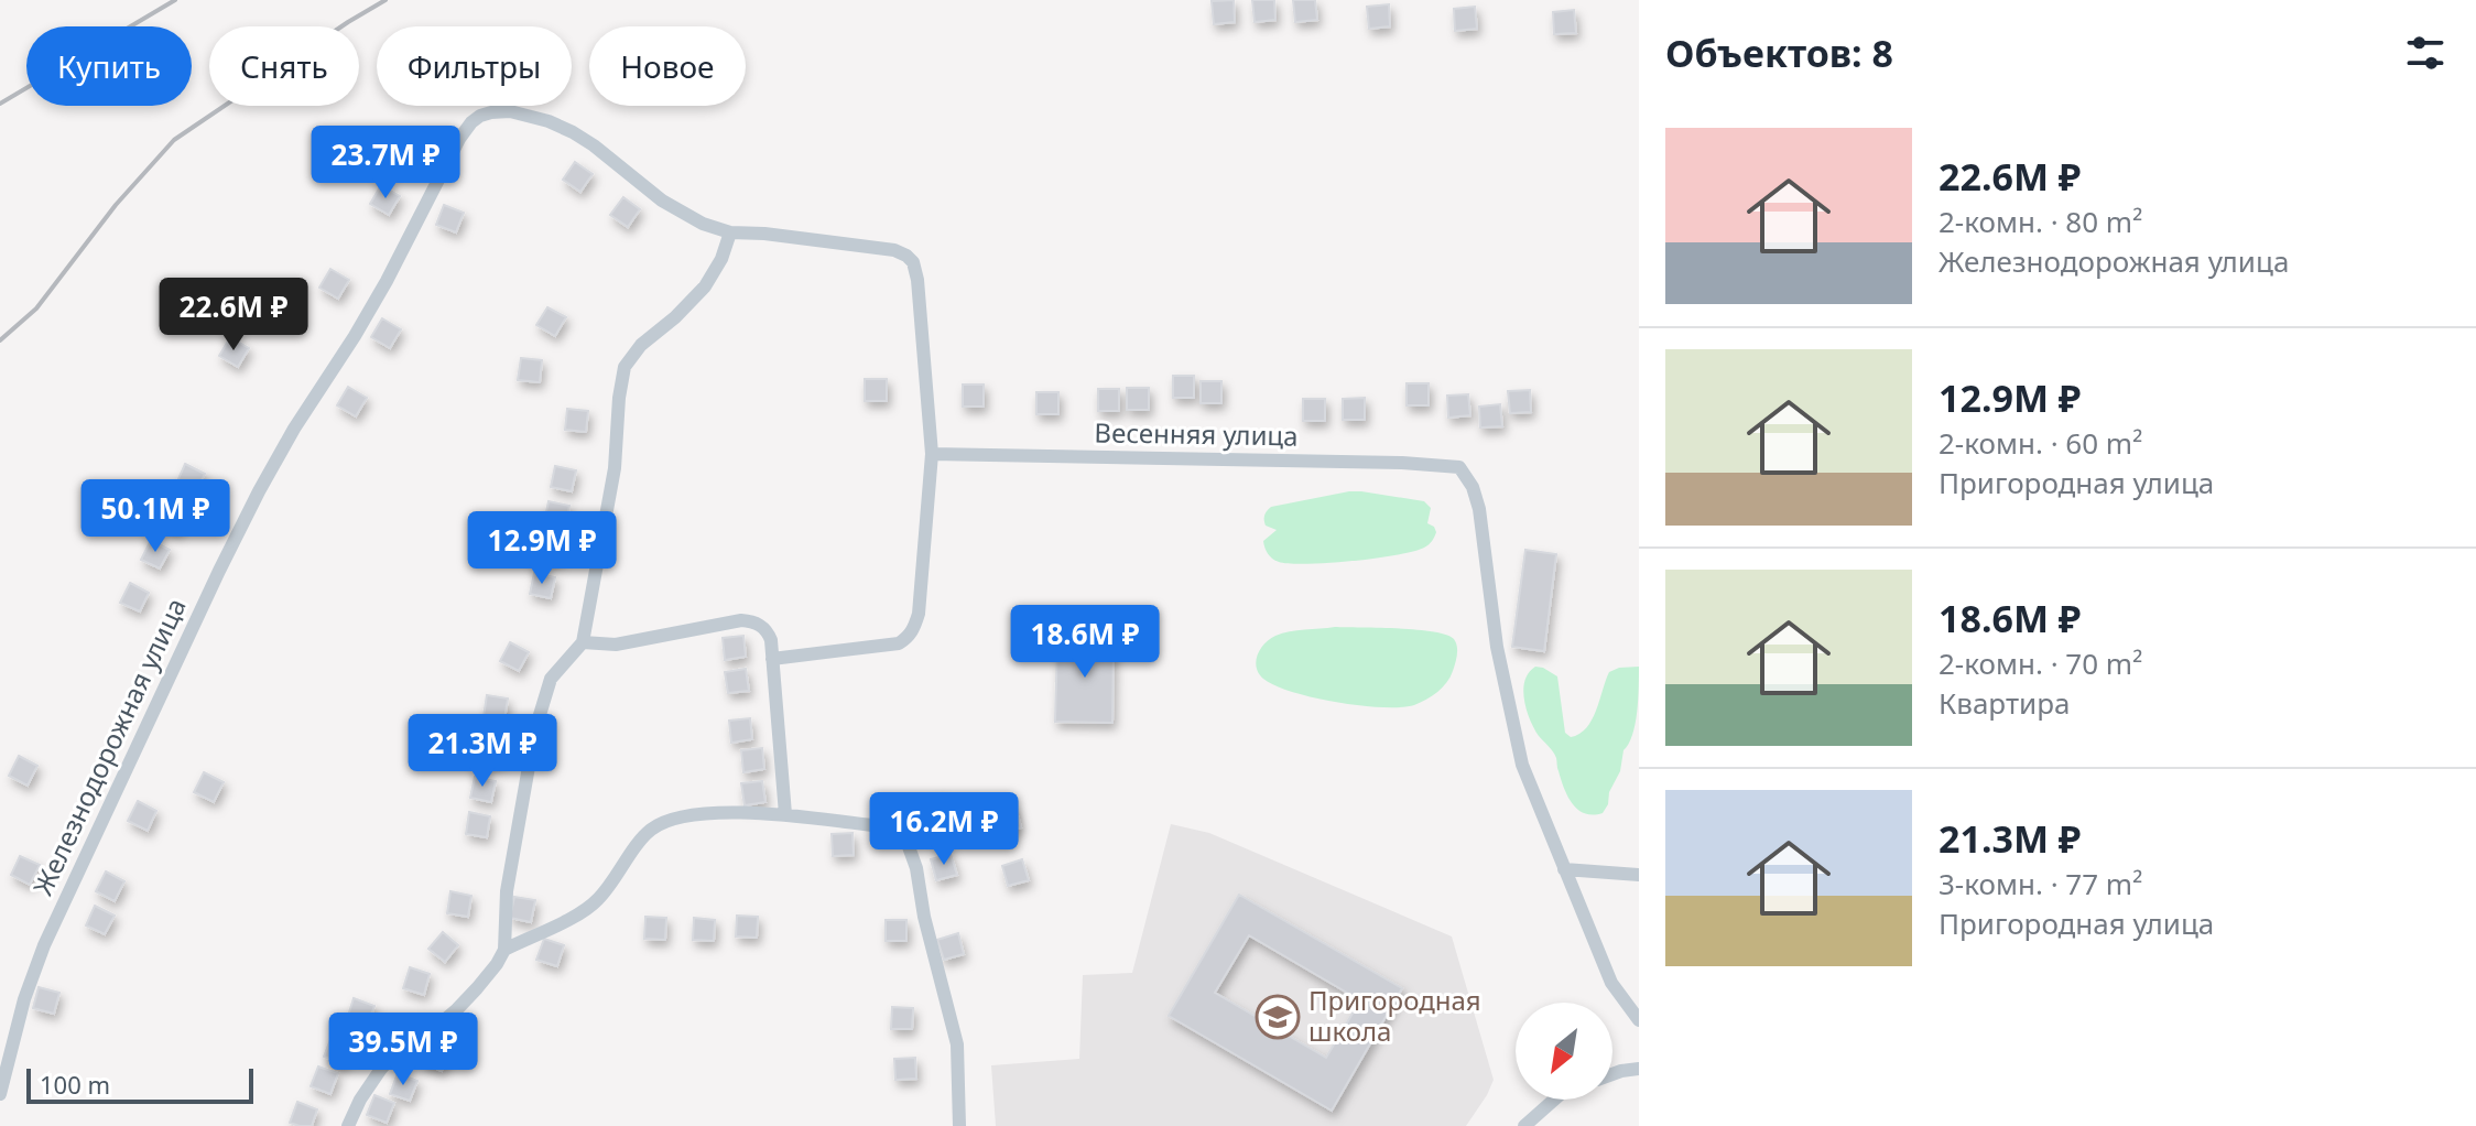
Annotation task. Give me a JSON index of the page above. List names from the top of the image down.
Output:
{
  "streets": {
    "street": ["Весенняя улица", "Железнодорожная улица"]
  },
  "places": {
    "school or university": ["Пригородная школа"]
  },
  "scale_bar": "100 m",
  "north": "bottom left",
  "page": {
    "heading": "Объектов: 8",
    "chip": [
      "Купить",
      "Снять",
      "Фильтры",
      "Новое"
    ],
    "list": [
      {
        "name": "22.6M ₽",
        "note": "2-комн. · 80 m² · Железнодорожная улица"
      },
      {
        "name": "12.9M ₽",
        "note": "2-комн. · 60 m² · Пригородная улица"
      },
      {
        "name": "18.6M ₽",
        "note": "2-комн. · 70 m² · Квартира"
      },
      {
        "name": "21.3M ₽",
        "note": "3-комн. · 77 m² · Пригородная улица"
      }
    ],
    "price": [
      "23.7M ₽",
      "22.6M ₽",
      "50.1M ₽",
      "12.9M ₽",
      "18.6M ₽",
      "21.3M ₽",
      "16.2M ₽",
      "39.5M ₽"
    ],
    "scale": "100 m"
  }
}
